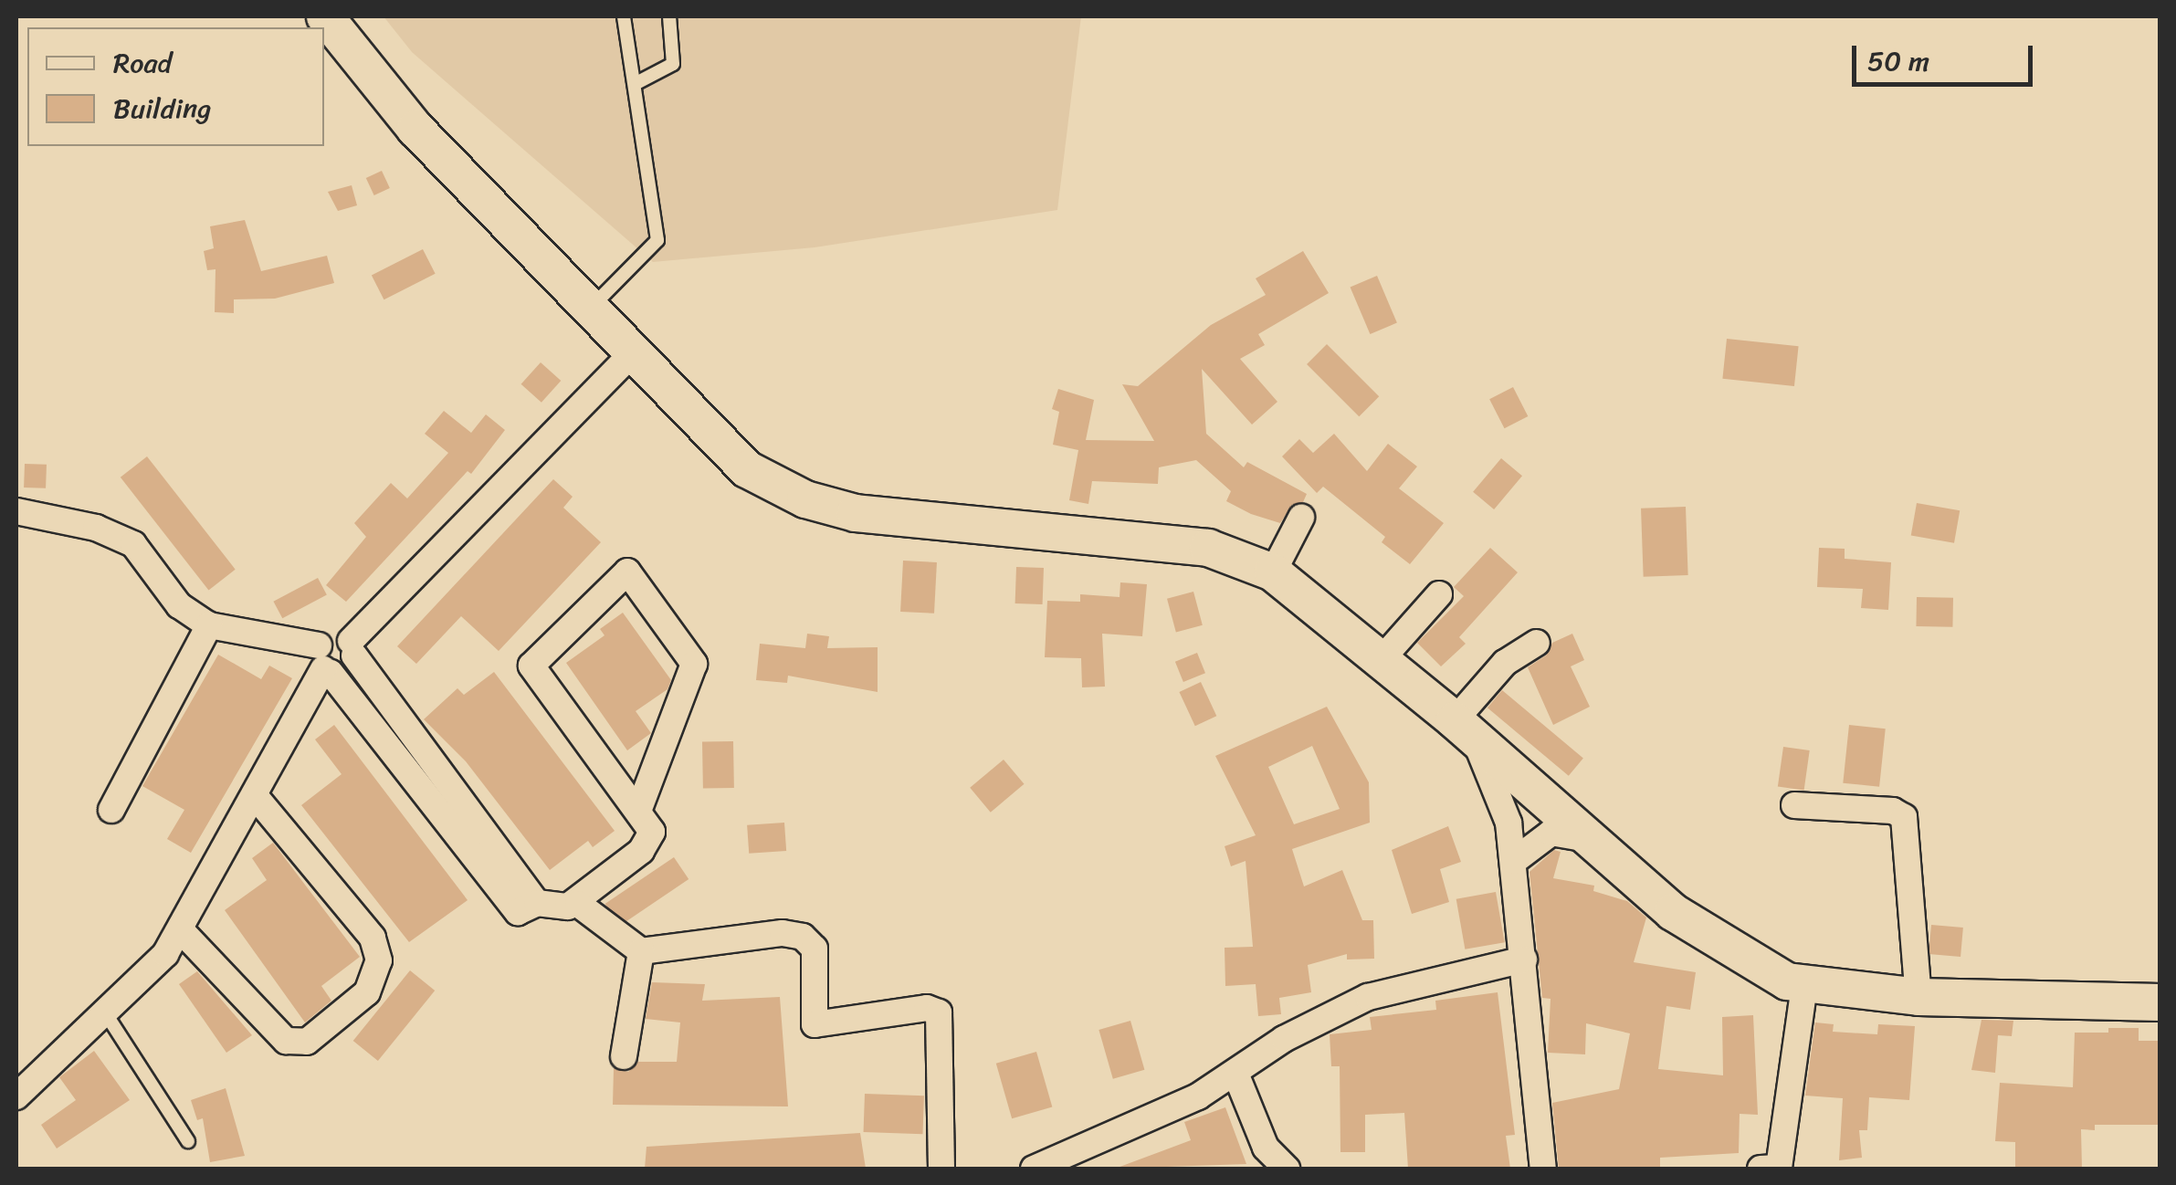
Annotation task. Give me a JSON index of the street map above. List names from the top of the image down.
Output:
{
  "legend": ["Road", "Building"],
  "scale_bar": "50 m"
}
